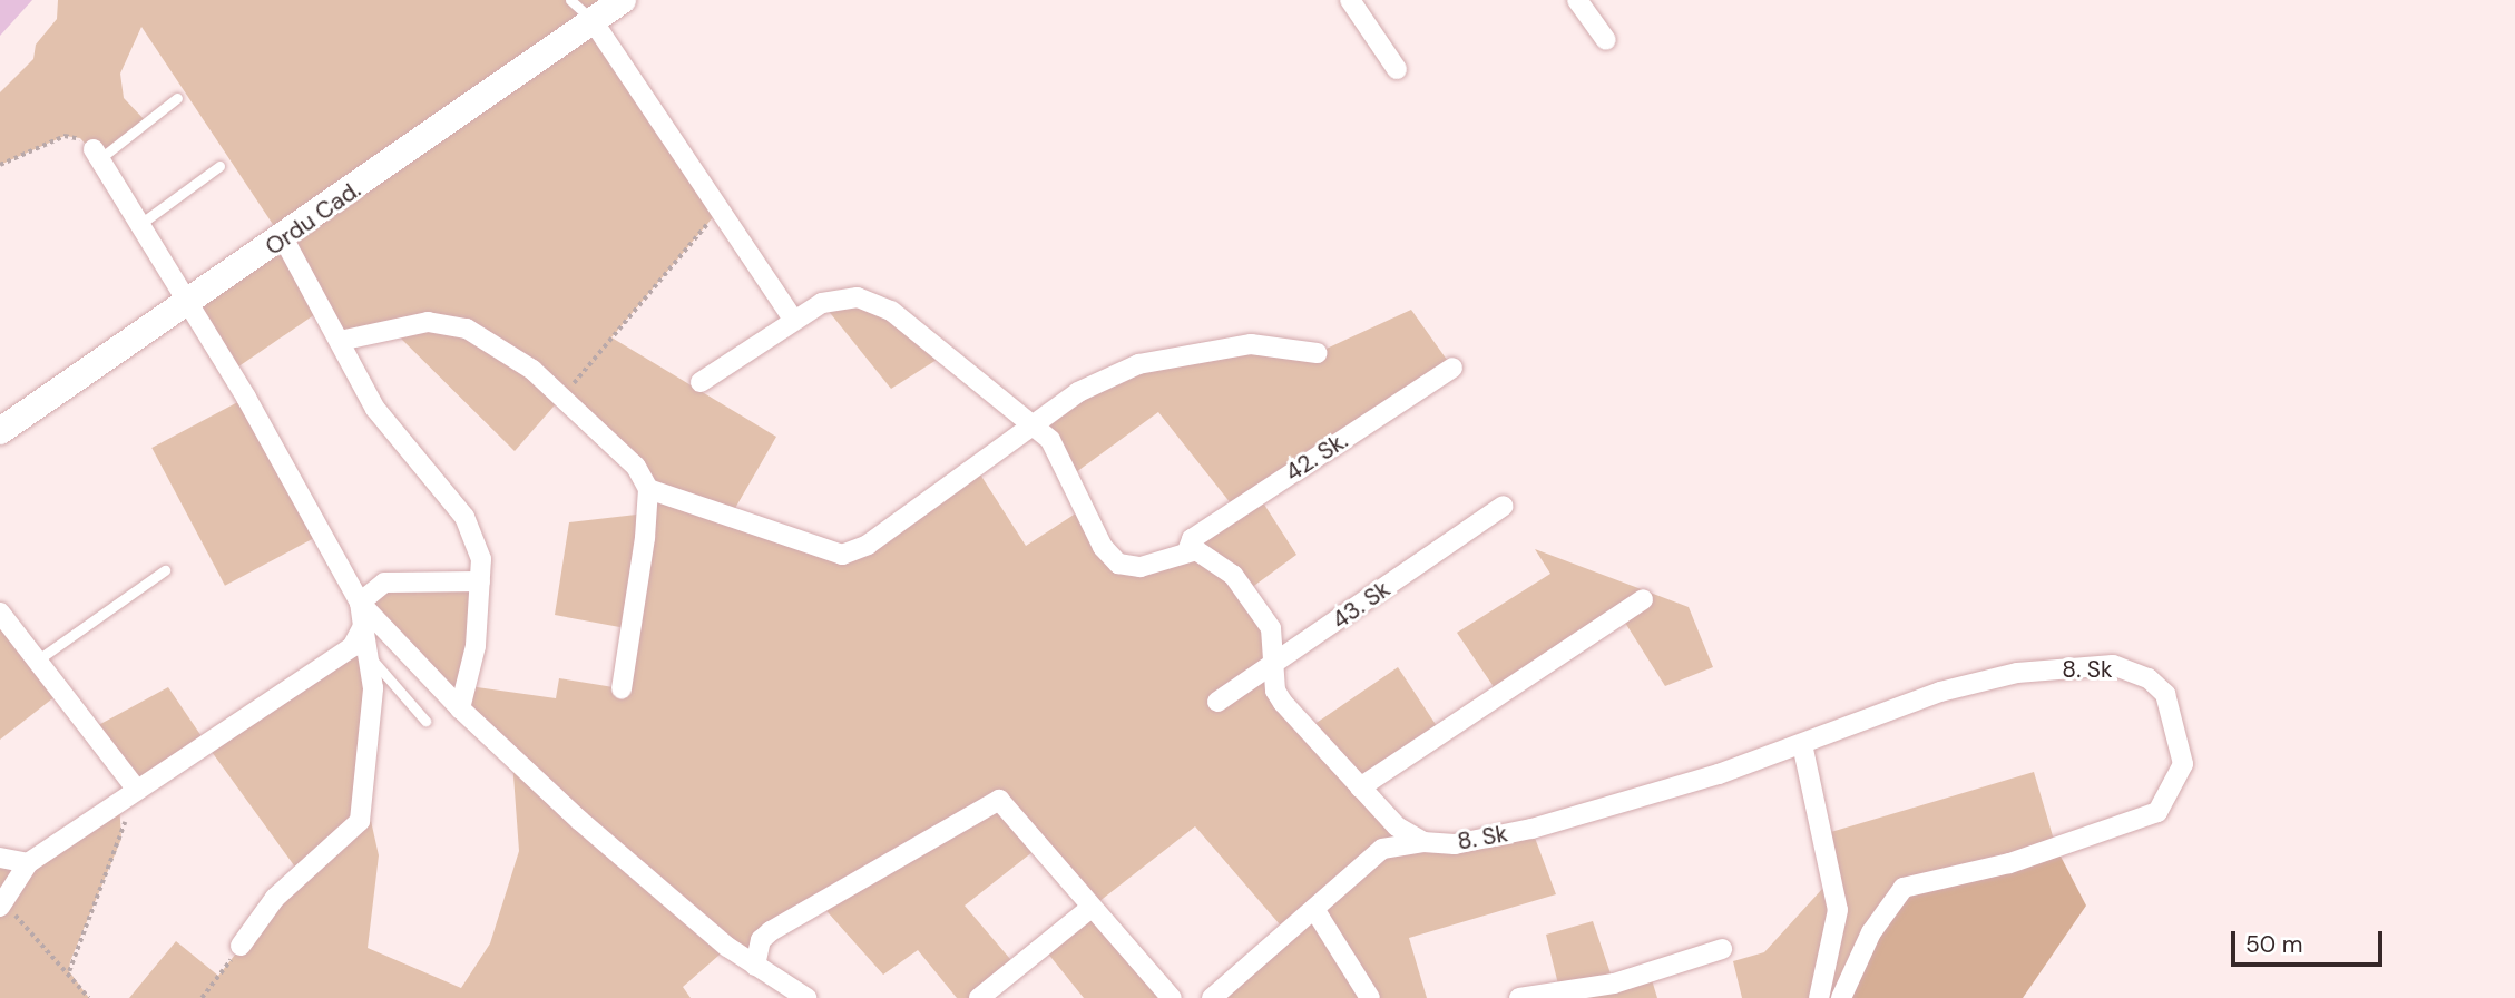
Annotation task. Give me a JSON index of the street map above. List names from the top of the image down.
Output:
{
  "streets": {
    "main road": ["Ordu Cad."],
    "street": ["42. Sk.", "43. Sk", "8. Sk"]
  },
  "crossings": [
    ["42. Sk.", "8. Sk"],
    ["43. Sk", "8. Sk"]
  ],
  "scale_bar": "50 m"
}
